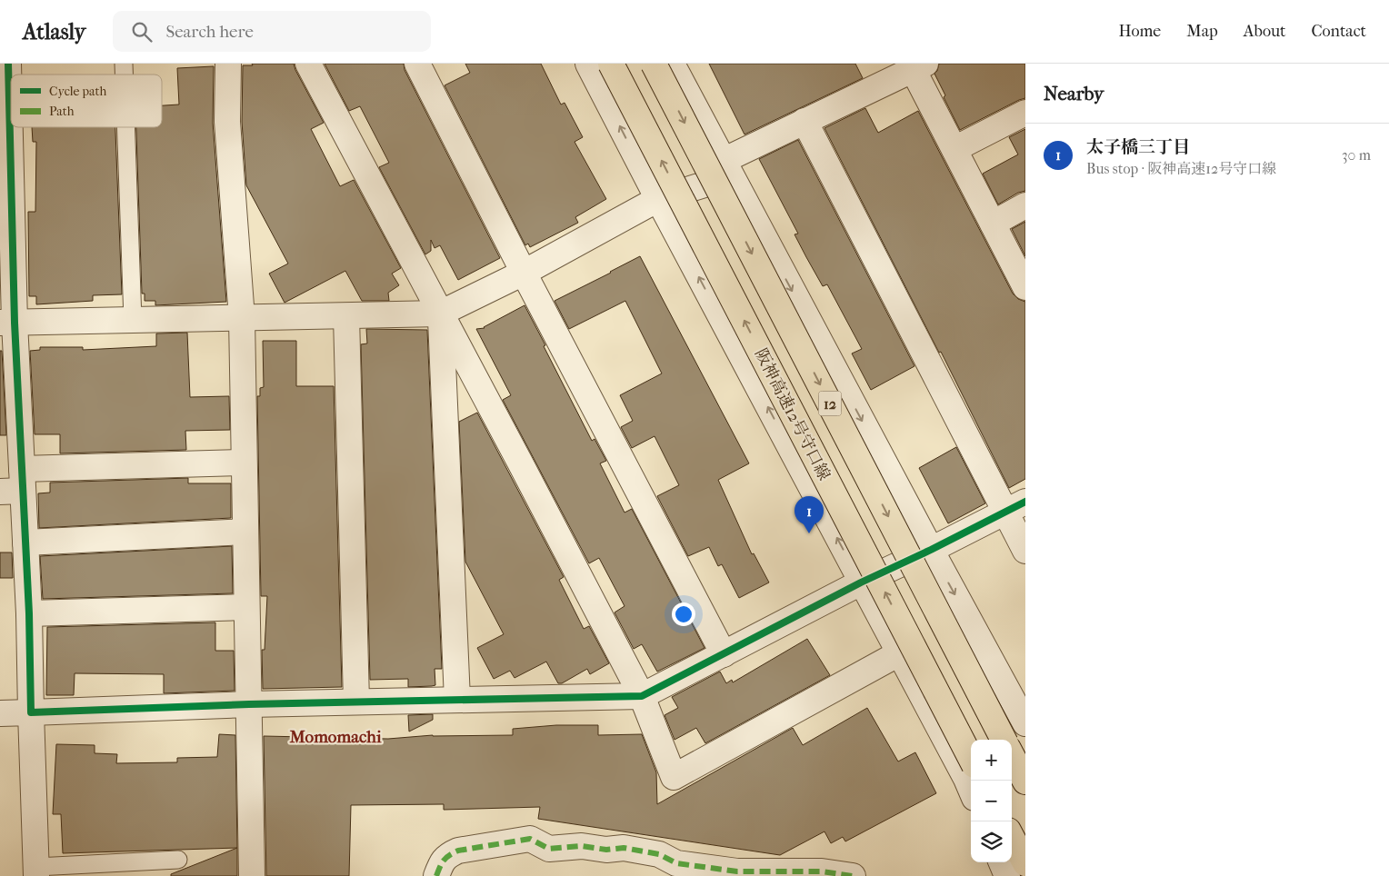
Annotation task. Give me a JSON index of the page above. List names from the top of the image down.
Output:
{
  "streets": {
    "highway": ["12", "阪神高速12号守口線"]
  },
  "districts": ["Momomachi"],
  "legend": ["Cycle path", "Path"],
  "page": {
    "header": "Atlasly",
    "search": "Search here",
    "nav": [
      "Home",
      "Map",
      "About",
      "Contact"
    ],
    "heading": "Nearby",
    "list": [
      {
        "mark": "1",
        "name": "太子橋三丁目",
        "note": "Bus stop · 阪神高速12号守口線",
        "value": "30 m"
      }
    ],
    "pins": "1",
    "map_buttons": ["+", "−"]
  }
}
